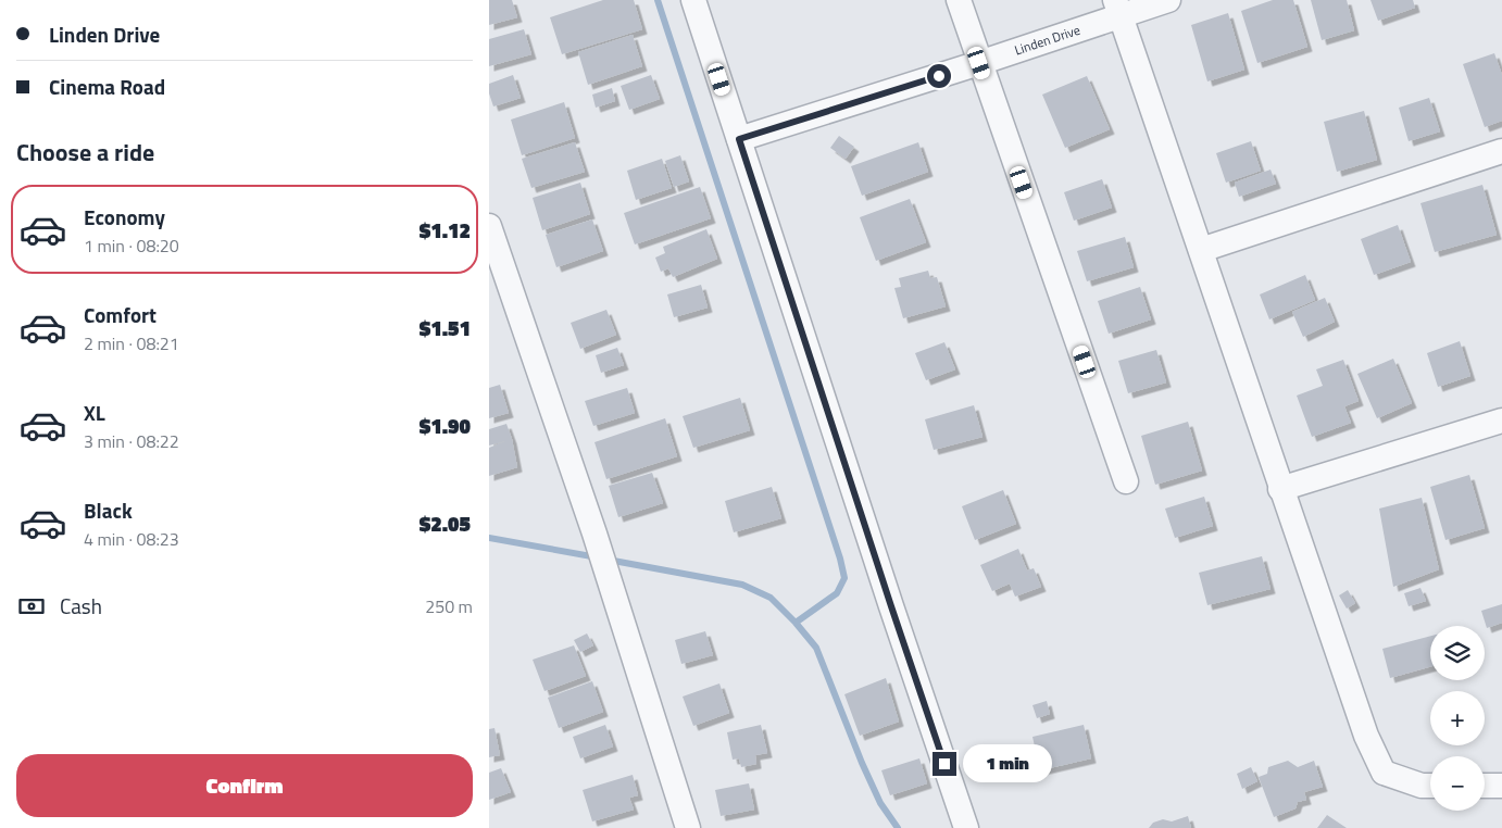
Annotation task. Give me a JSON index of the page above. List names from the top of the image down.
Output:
{
  "streets": {
    "street": ["Linden Drive"]
  },
  "page": {
    "banner": ["Linden Drive", "Cinema Road"],
    "heading": "Choose a ride",
    "list": [
      {
        "name": "Economy",
        "note": "1 min · 08:20",
        "value": "$1.12"
      },
      {
        "name": "Comfort",
        "note": "2 min · 08:21",
        "value": "$1.51"
      },
      {
        "name": "XL",
        "note": "3 min · 08:22",
        "value": "$1.90"
      },
      {
        "name": "Black",
        "note": "4 min · 08:23",
        "value": "$2.05"
      }
    ],
    "pay": ["Cash", "250 m"],
    "map_buttons": ["+", "−"],
    "buttons": "Confirm",
    "bubble": "1 min"
  }
}
